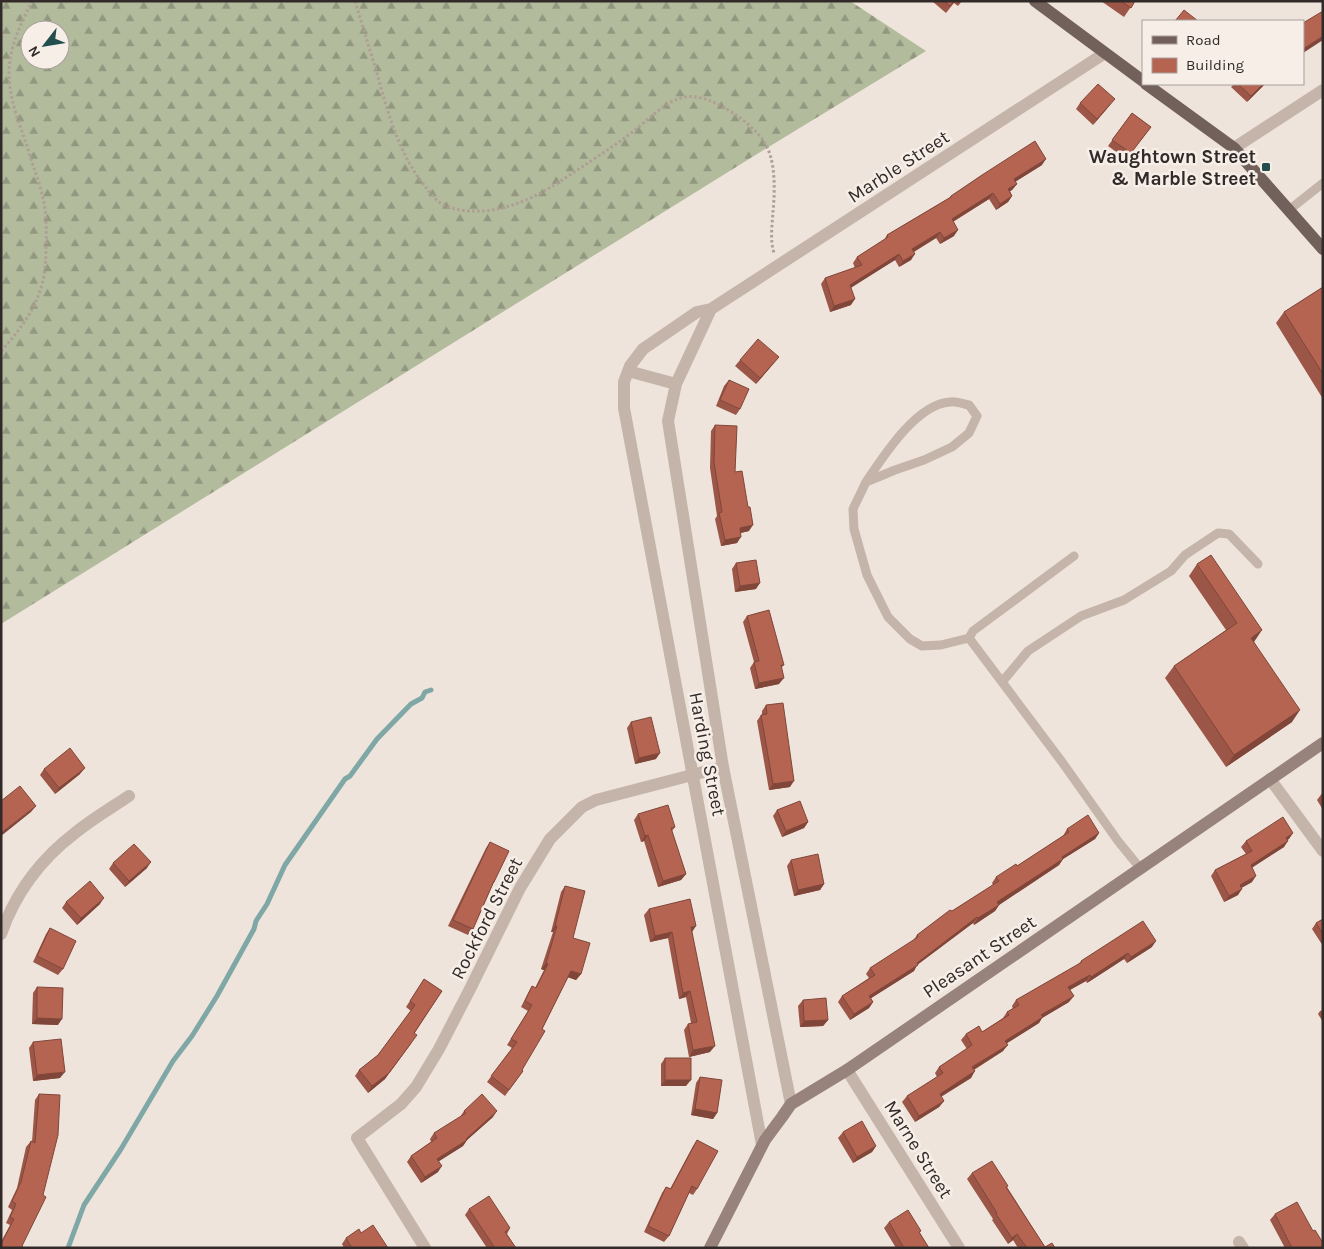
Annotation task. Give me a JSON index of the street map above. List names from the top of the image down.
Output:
{
  "streets": {
    "street": [
      "Marble Street",
      "Harding Street",
      "Rockford Street",
      "Pleasant Street",
      "Marne Street"
    ]
  },
  "crossings": [
    ["Marble Street", "Harding Street"],
    ["Harding Street", "Rockford Street"],
    ["Harding Street", "Pleasant Street"],
    ["Pleasant Street", "Marne Street"]
  ],
  "places": {
    "transit": ["Waughtown Street & Marble Street"]
  },
  "legend": ["Road", "Building"],
  "north": "bottom left"
}
